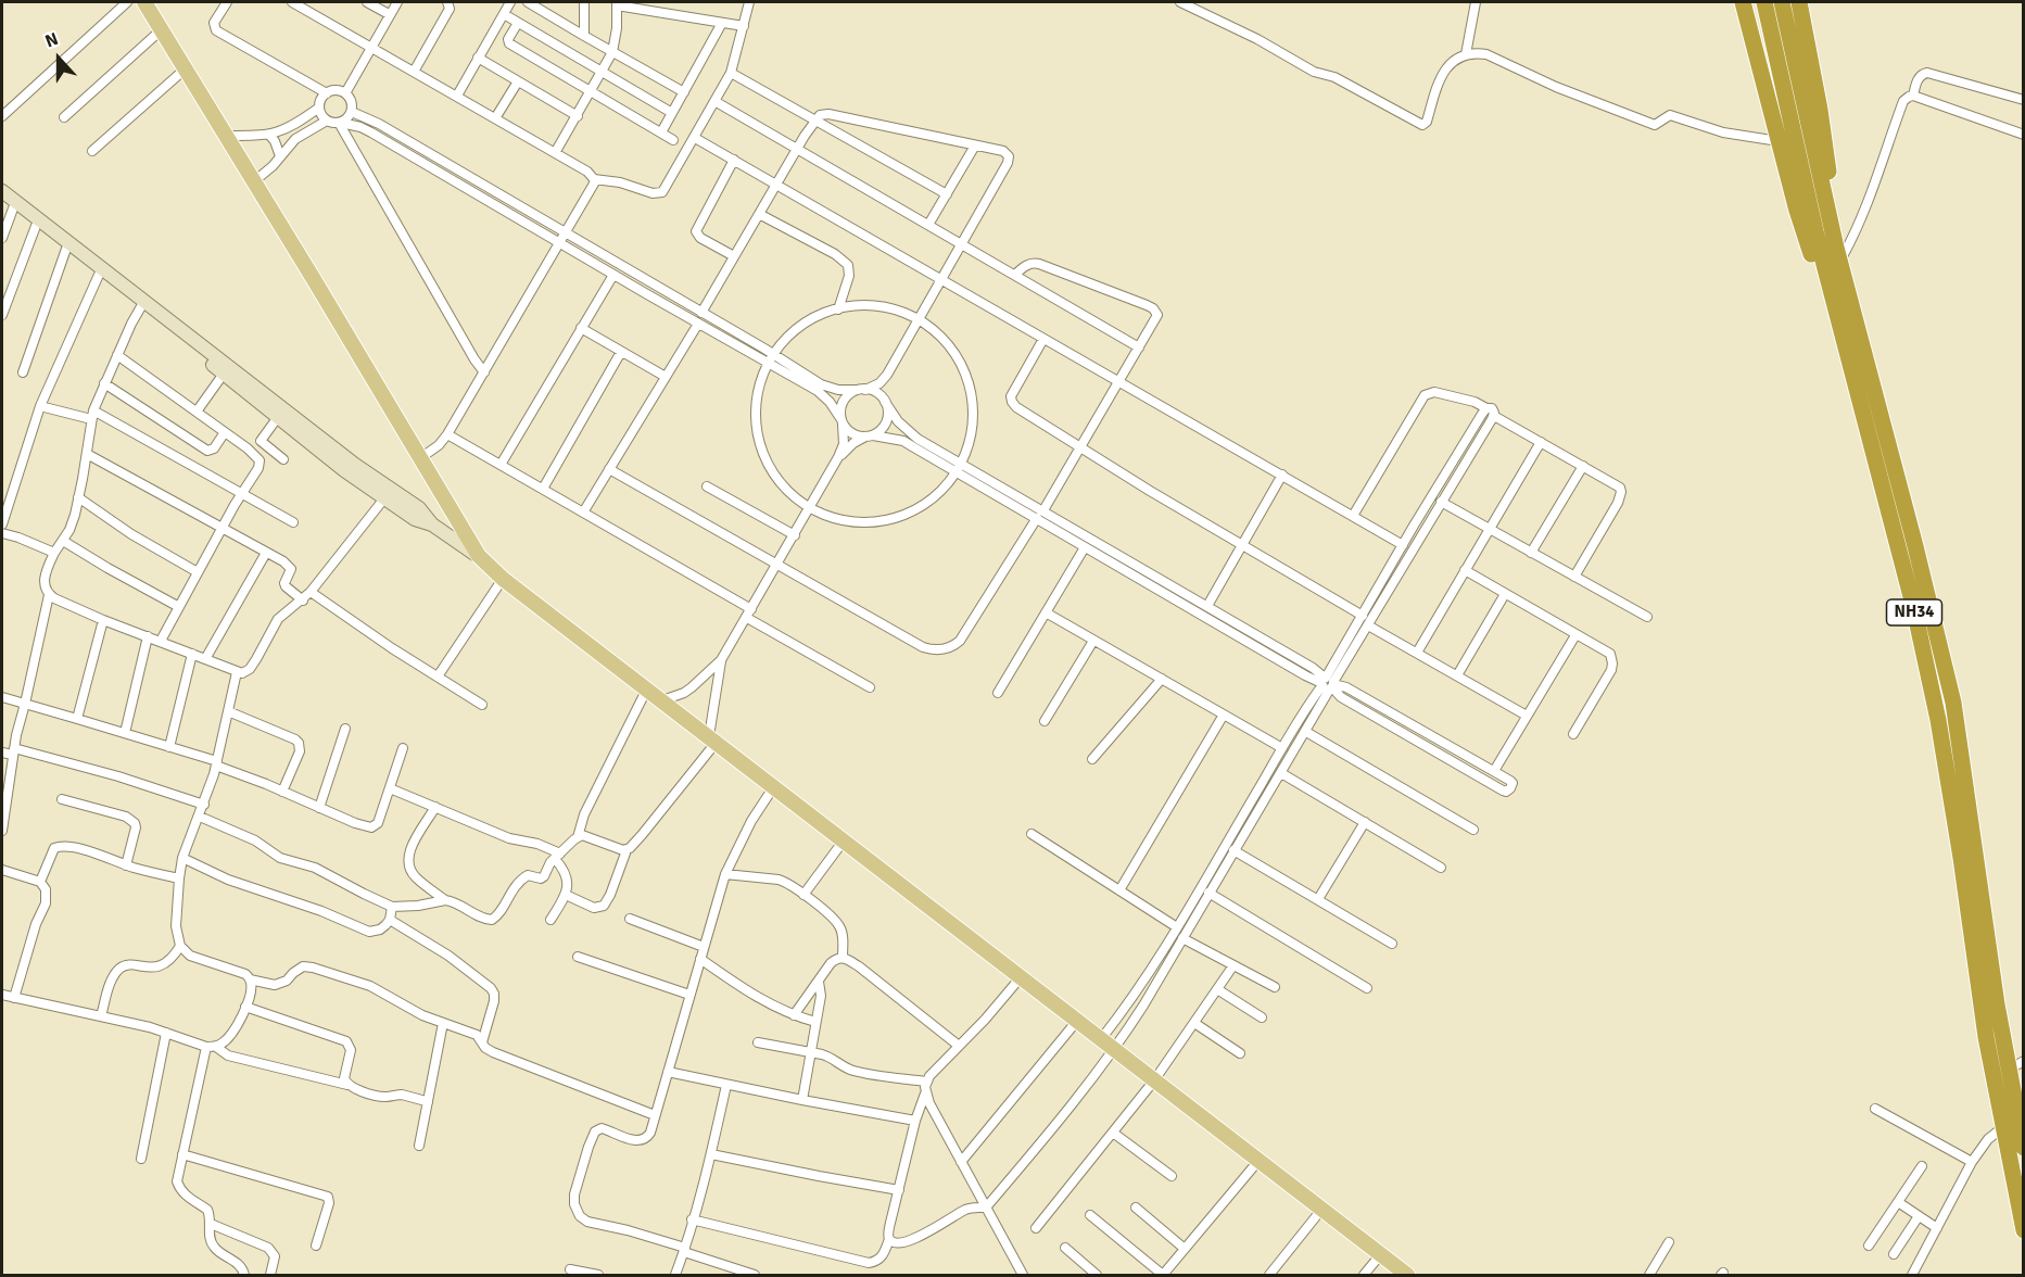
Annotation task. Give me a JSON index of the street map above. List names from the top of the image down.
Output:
{
  "streets": {
    "highway": ["NH34"]
  },
  "north": "top"
}
